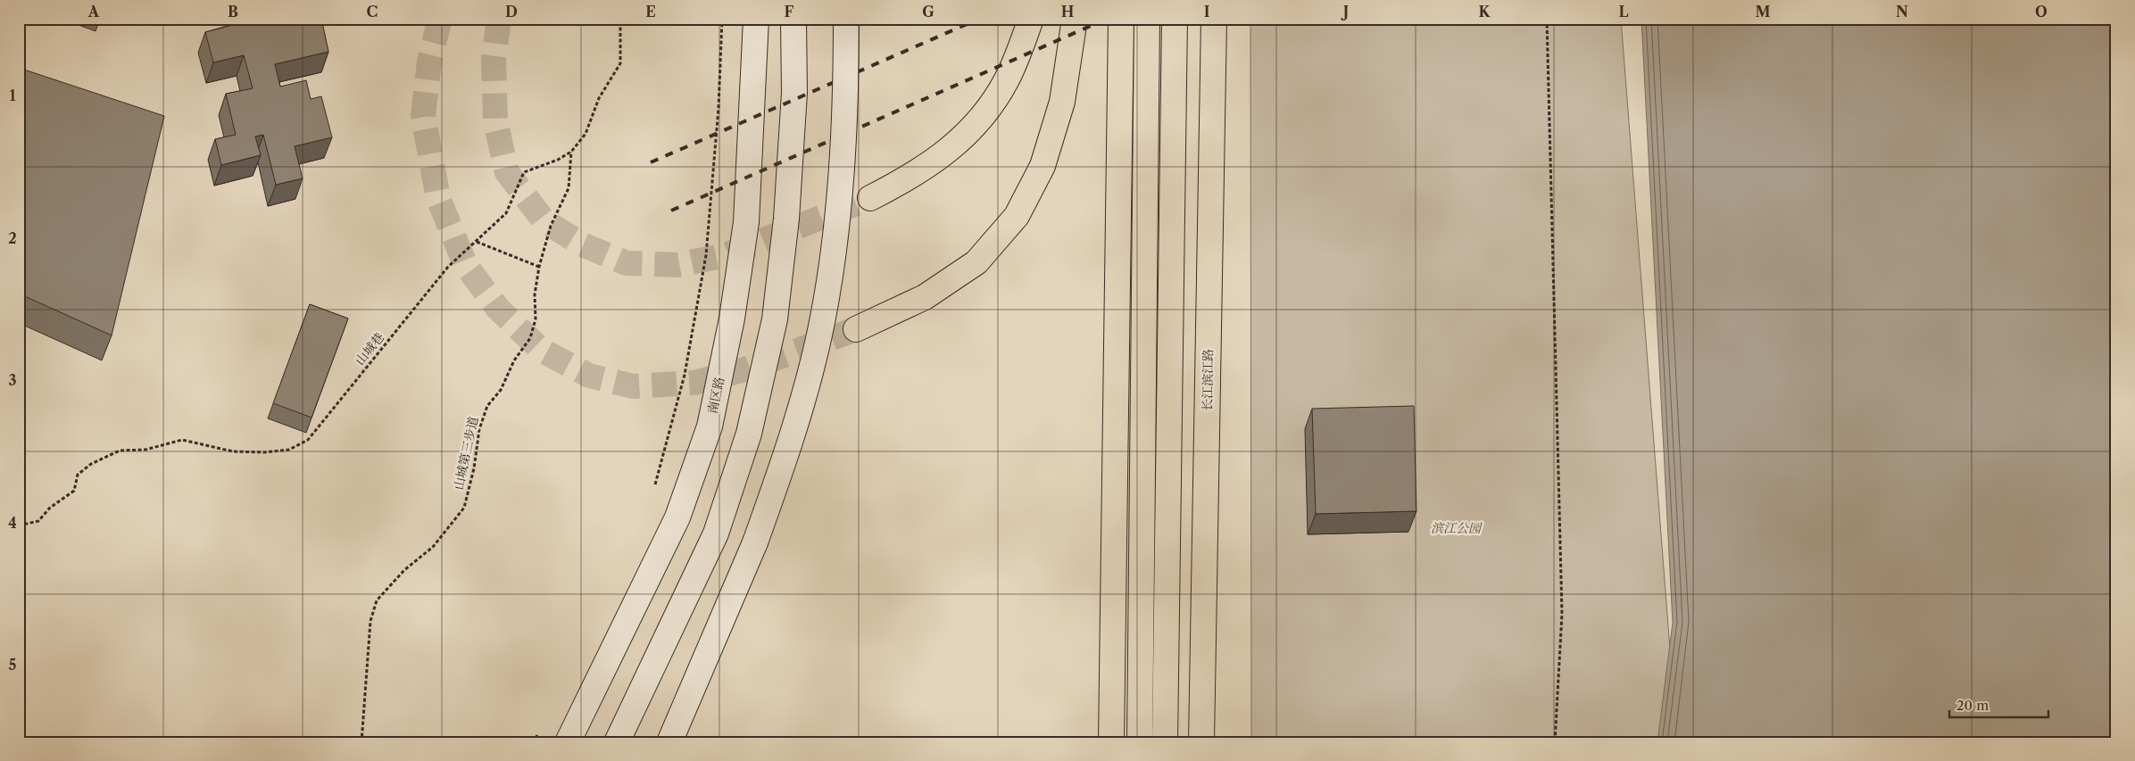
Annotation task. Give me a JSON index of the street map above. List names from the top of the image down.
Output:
{
  "streets": {
    "main road": ["长江滨江路", "南区路"],
    "path": ["山城巷", "山城第三步道"]
  },
  "crossings": [
    ["山城巷", "山城第三步道"]
  ],
  "parks": ["滨江公园"],
  "scale_bar": "20 m",
  "grid": {
    "columns": [
      "A",
      "B",
      "C",
      "D",
      "E",
      "F",
      "G",
      "H",
      "I",
      "J",
      "K",
      "L",
      "M",
      "N",
      "O"
    ],
    "rows": [
      "1",
      "2",
      "3",
      "4",
      "5"
    ]
  }
}
